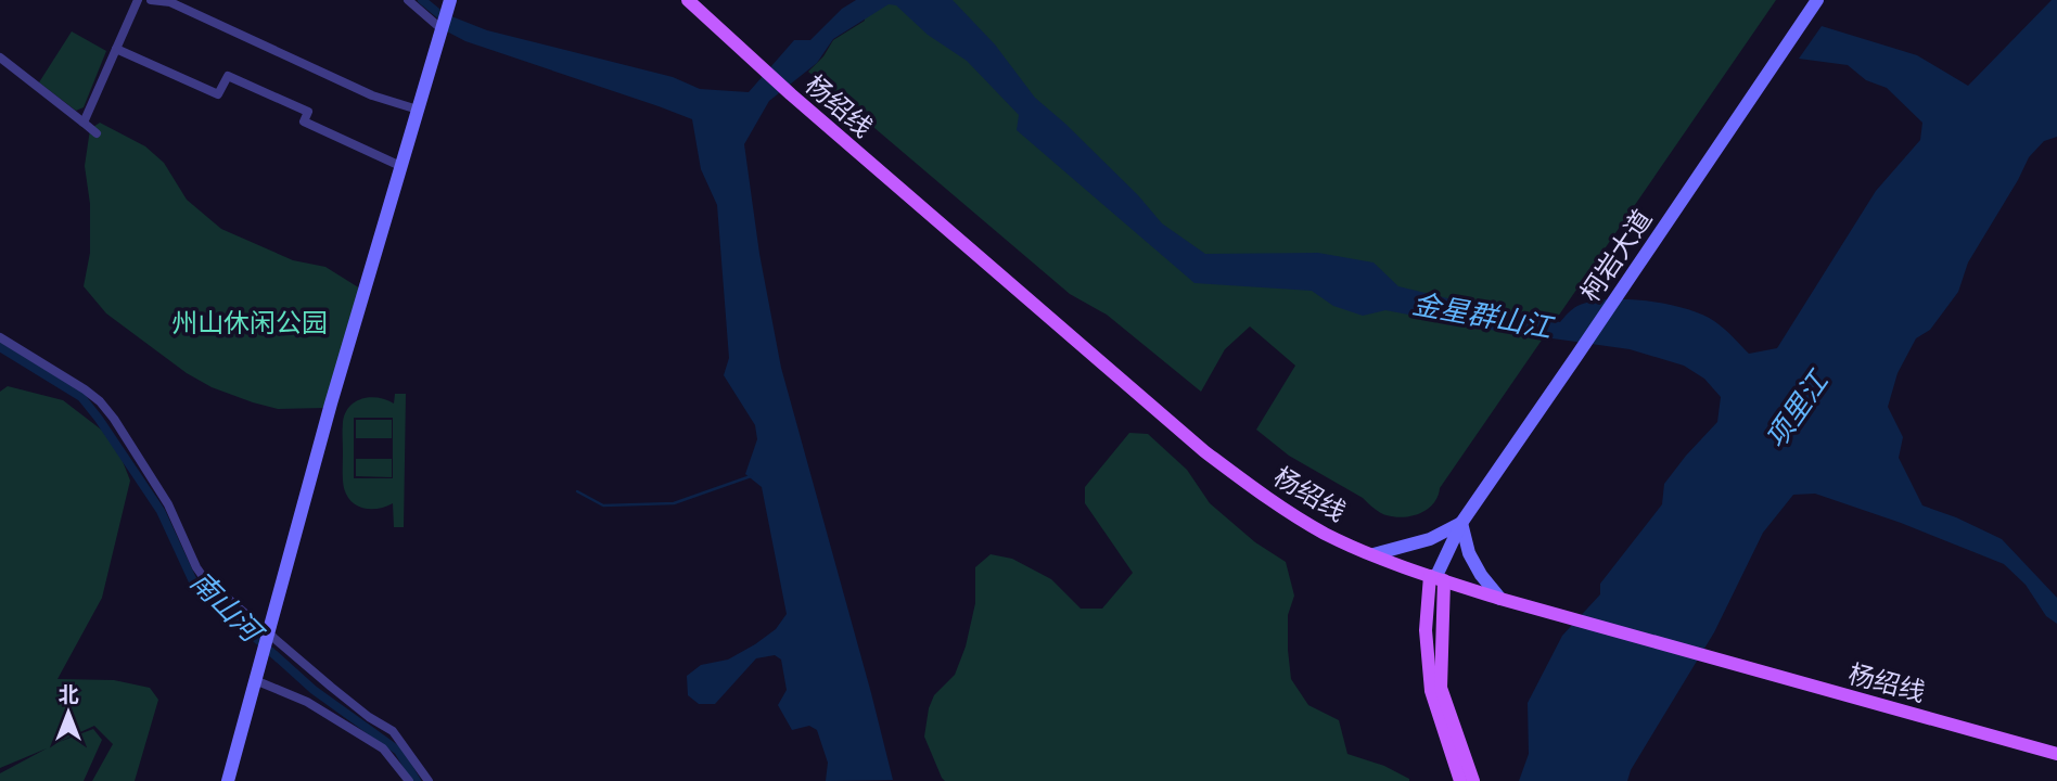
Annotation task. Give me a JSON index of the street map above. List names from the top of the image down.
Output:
{
  "streets": {
    "main road": ["杨绍线", "柯岩大道"]
  },
  "crossings": [
    ["杨绍线", "柯岩大道"]
  ],
  "water": ["金星群山江", "项里江", "南山河"],
  "parks": ["州山休闲公园"],
  "north": "top"
}
